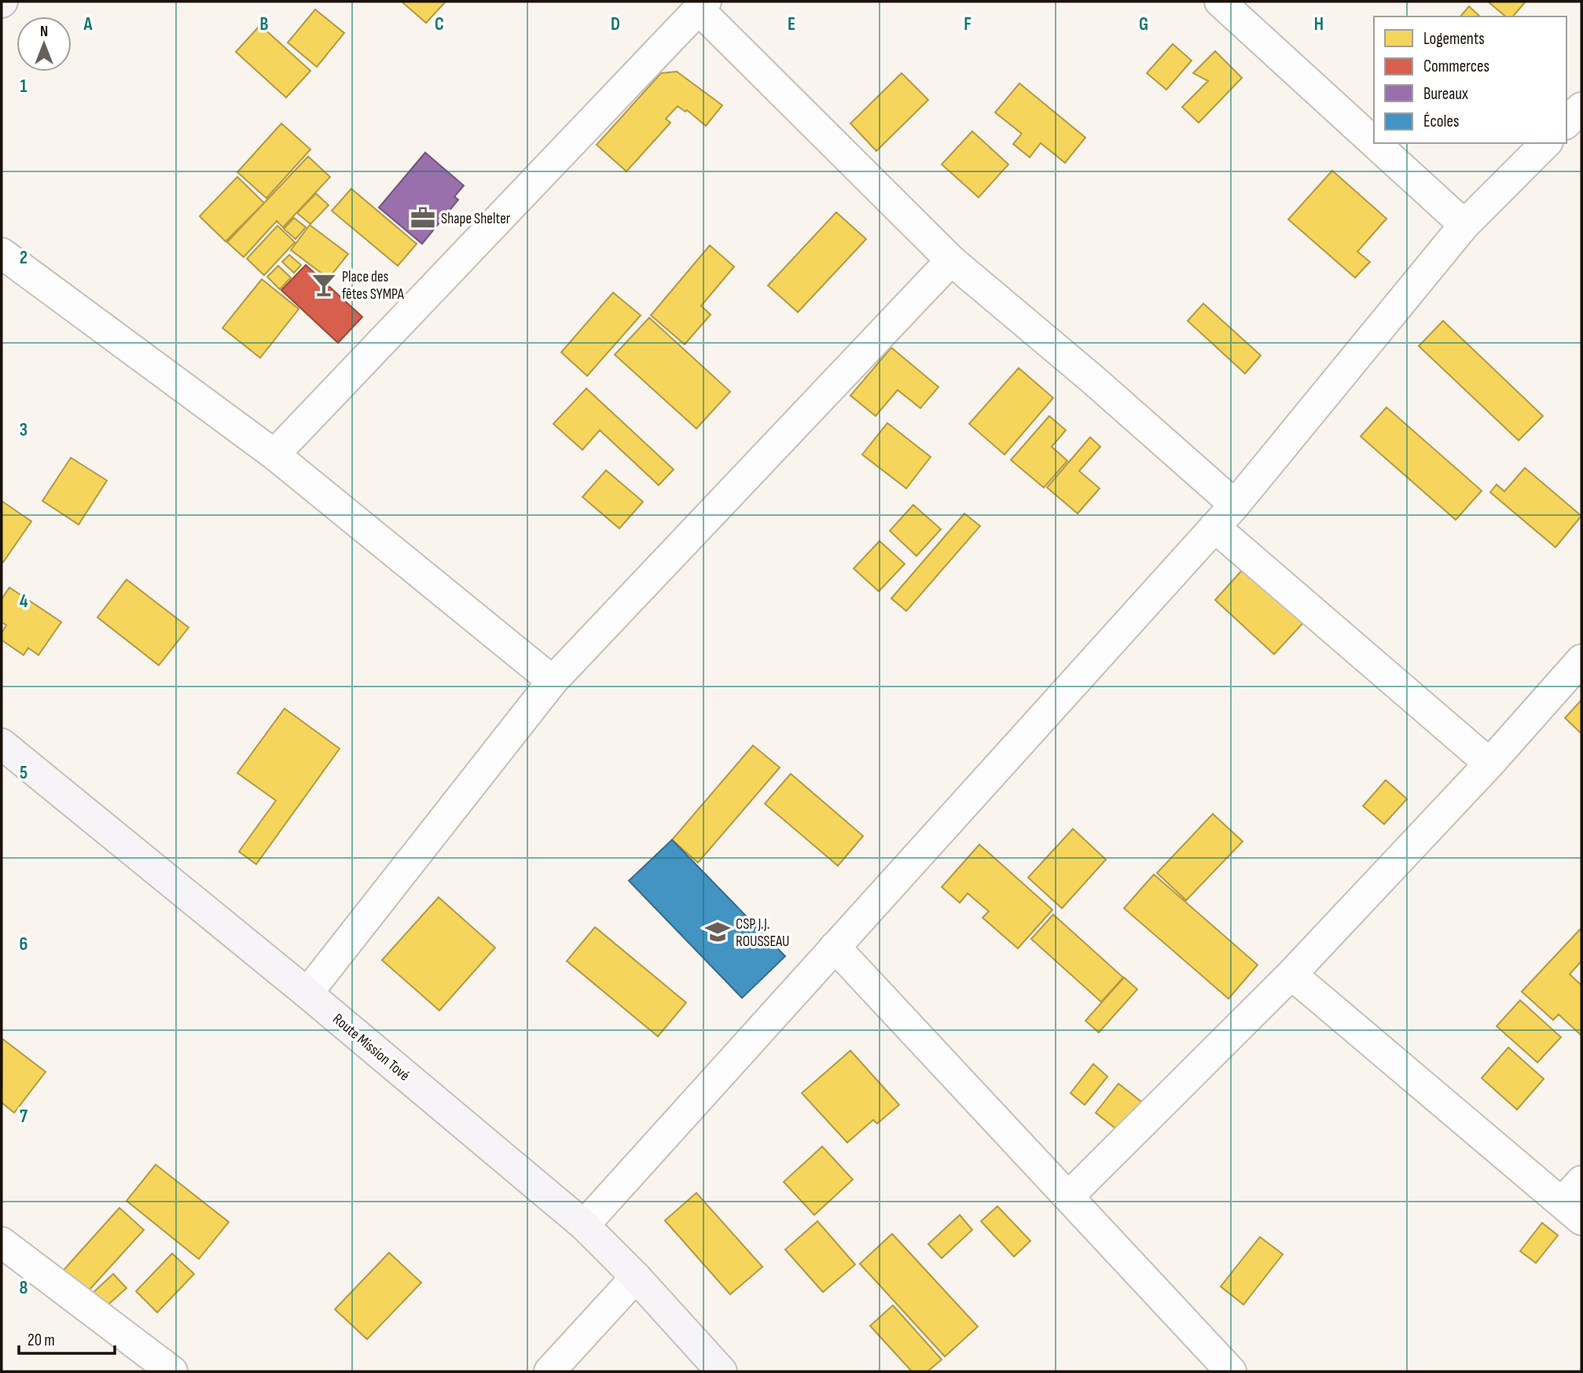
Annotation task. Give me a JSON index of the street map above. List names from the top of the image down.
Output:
{
  "streets": {
    "street": ["Route Mission Tové"]
  },
  "places": {
    "office": ["Shape Shelter"],
    "bar": ["Place des fêtes SYMPA"],
    "school or university": ["CSP J.J. ROUSSEAU"]
  },
  "legend": [
    "Logements",
    "Commerces",
    "Bureaux",
    "Écoles"
  ],
  "scale_bar": "20 m",
  "north": "top",
  "grid": {
    "columns": [
      "A",
      "B",
      "C",
      "D",
      "E",
      "F",
      "G",
      "H"
    ],
    "rows": [
      "1",
      "2",
      "3",
      "4",
      "5",
      "6",
      "7",
      "8"
    ]
  }
}
